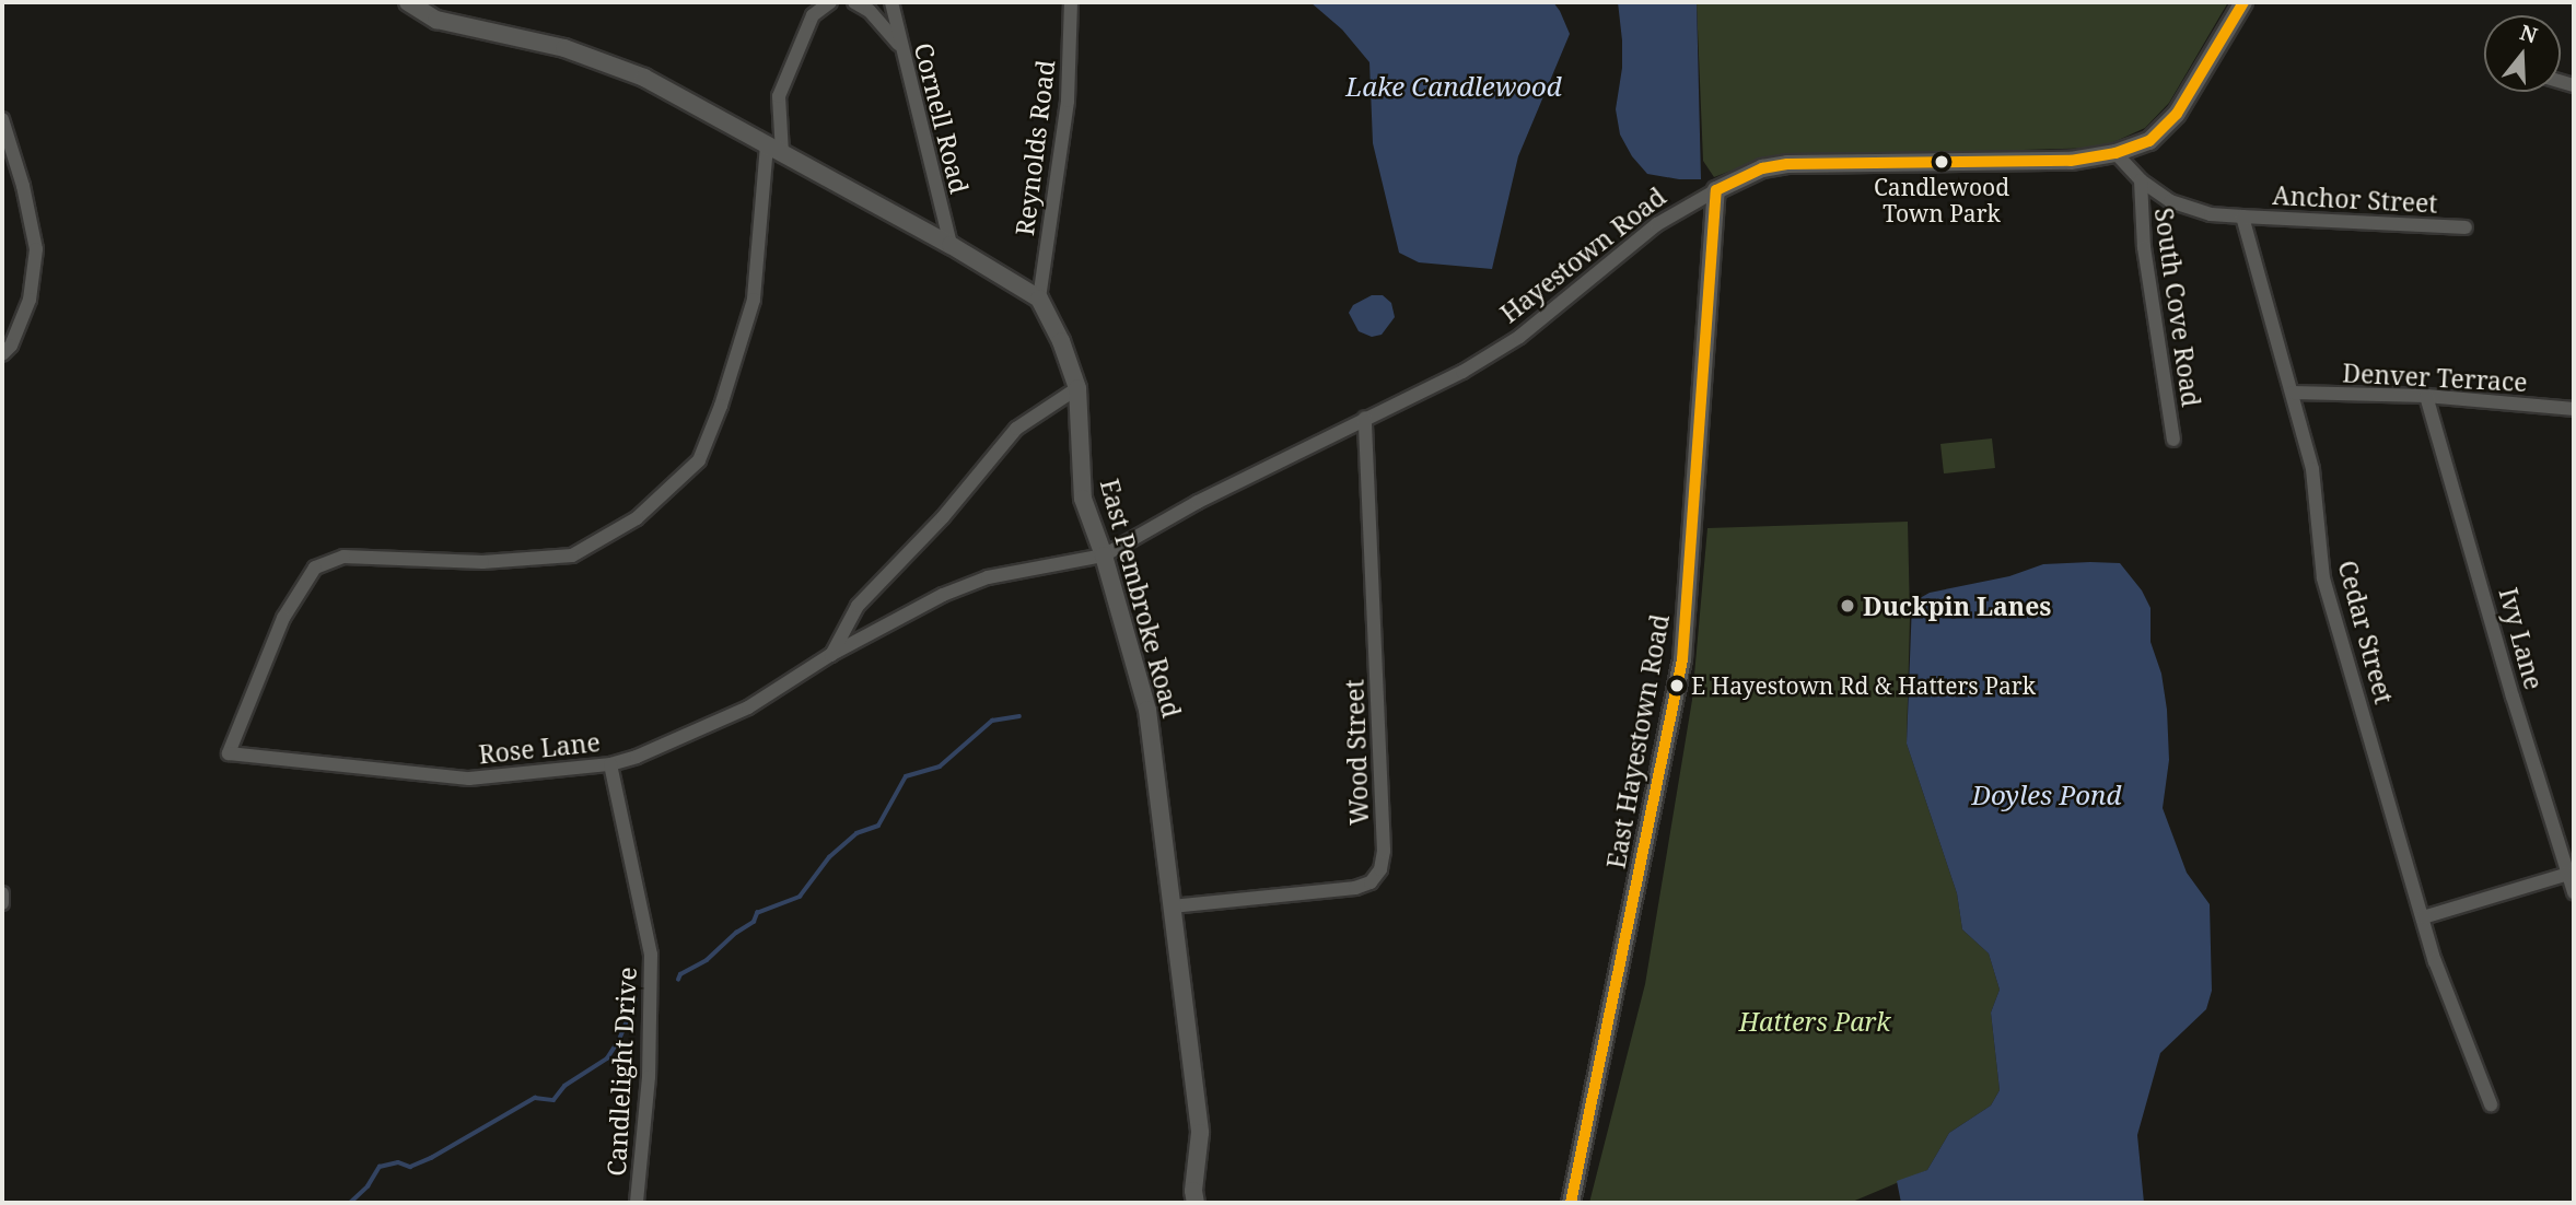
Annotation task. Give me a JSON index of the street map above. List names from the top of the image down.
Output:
{
  "streets": {
    "street": [
      "Cornell Road",
      "Reynolds Road",
      "Anchor Street",
      "Hayestown Road",
      "South Cove Road",
      "Denver Terrace",
      "East Pembroke Road",
      "Cedar Street",
      "Ivy Lane",
      "East Hayestown Road",
      "Rose Lane",
      "Wood Street",
      "Candlelight Drive"
    ]
  },
  "crossings": [
    ["Reynolds Road", "East Pembroke Road"],
    ["Anchor Street", "Cedar Street"],
    ["Hayestown Road", "East Pembroke Road"],
    ["Hayestown Road", "East Hayestown Road"],
    ["Hayestown Road", "Rose Lane"],
    ["Hayestown Road", "Wood Street"],
    ["Denver Terrace", "Cedar Street"],
    ["Denver Terrace", "Ivy Lane"],
    ["East Pembroke Road", "Rose Lane"],
    ["East Pembroke Road", "Wood Street"],
    ["Rose Lane", "Candlelight Drive"]
  ],
  "water": ["Lake Candlewood", "Doyles Pond"],
  "parks": ["Hatters Park"],
  "places": ["Candlewood Town Park", "Duckpin Lanes", "E Hayestown Rd & Hatters Park"],
  "north": "top"
}
